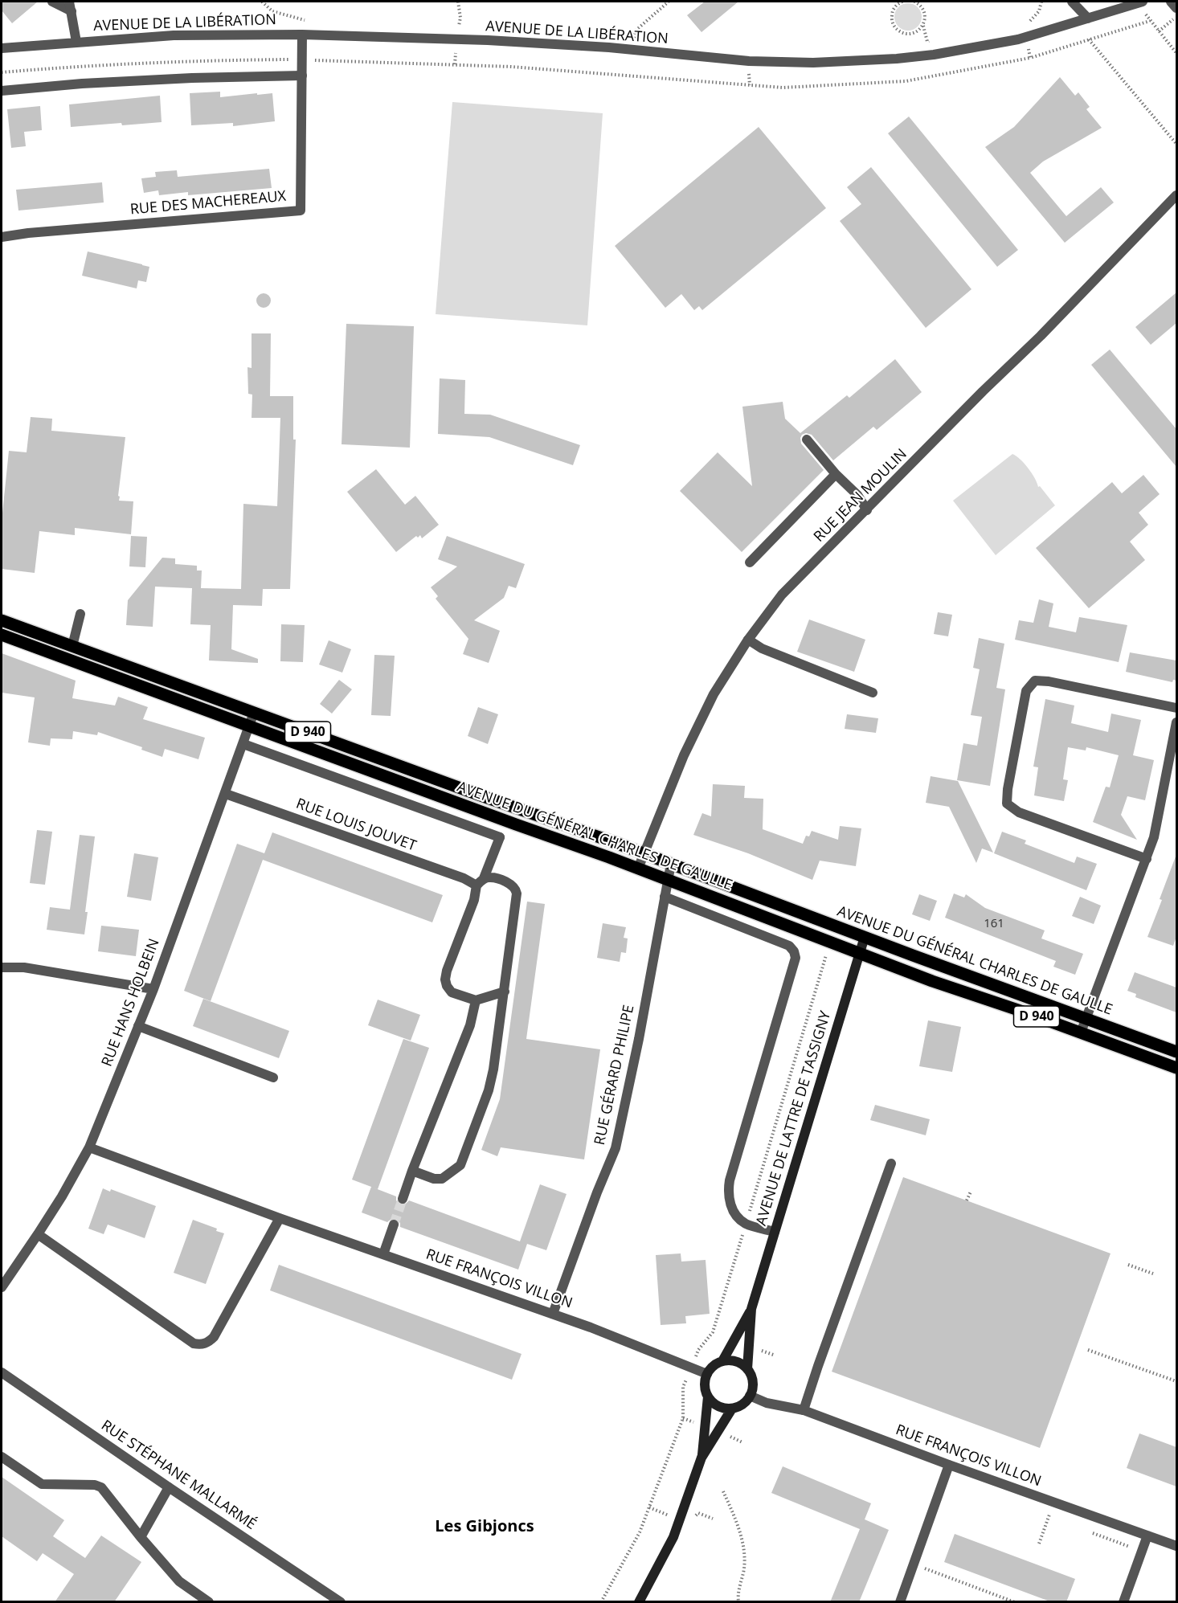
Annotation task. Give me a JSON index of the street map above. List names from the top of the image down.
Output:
{
  "streets": {
    "main road": ["D 940", "AVENUE DU GÉNÉRAL CHARLES DE GAULLE", "AVENUE DE LATTRE DE TASSIGNY"],
    "street": [
      "AVENUE DE LA LIBÉRATION",
      "RUE DES MACHEREAUX",
      "RUE JEAN MOULIN",
      "RUE LOUIS JOUVET",
      "RUE HANS HOLBEIN",
      "RUE GÉRARD PHILIPE",
      "RUE FRANÇOIS VILLON",
      "RUE STÉPHANE MALLARMÉ"
    ]
  },
  "crossings": [
    ["AVENUE DE LA LIBÉRATION", "RUE DES MACHEREAUX"],
    ["RUE JEAN MOULIN", "AVENUE DU GÉNÉRAL CHARLES DE GAULLE"],
    ["RUE LOUIS JOUVET", "RUE HANS HOLBEIN"],
    ["AVENUE DU GÉNÉRAL CHARLES DE GAULLE", "RUE HANS HOLBEIN"],
    ["AVENUE DU GÉNÉRAL CHARLES DE GAULLE", "RUE GÉRARD PHILIPE"],
    ["AVENUE DU GÉNÉRAL CHARLES DE GAULLE", "AVENUE DE LATTRE DE TASSIGNY"],
    ["RUE HANS HOLBEIN", "RUE FRANÇOIS VILLON"],
    ["RUE GÉRARD PHILIPE", "RUE FRANÇOIS VILLON"],
    ["AVENUE DE LATTRE DE TASSIGNY", "RUE FRANÇOIS VILLON"]
  ],
  "districts": ["Les Gibjoncs"],
  "house_numbers": ["161"]
}
